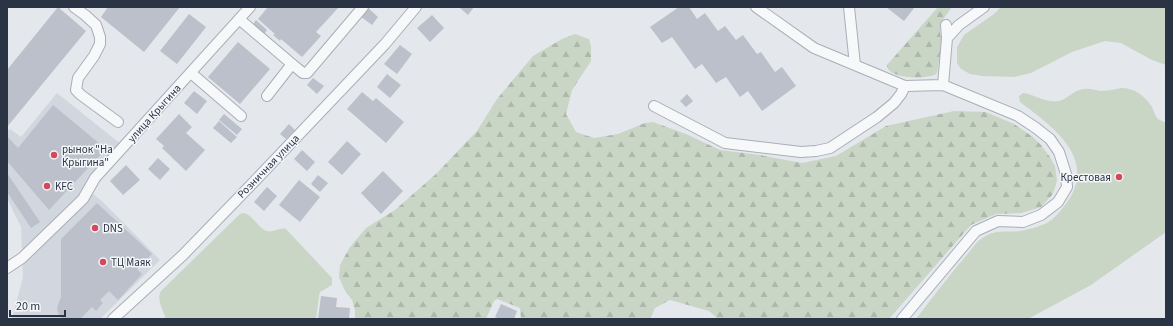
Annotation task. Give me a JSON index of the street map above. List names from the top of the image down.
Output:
{
  "streets": {
    "lane": ["улица Крыгина", "Розничная улица"]
  },
  "places": [
    "рынок \"На Крыгина\"",
    "Крестовая",
    "KFC",
    "DNS",
    "ТЦ Маяк"
  ],
  "scale_bar": "20 m"
}
